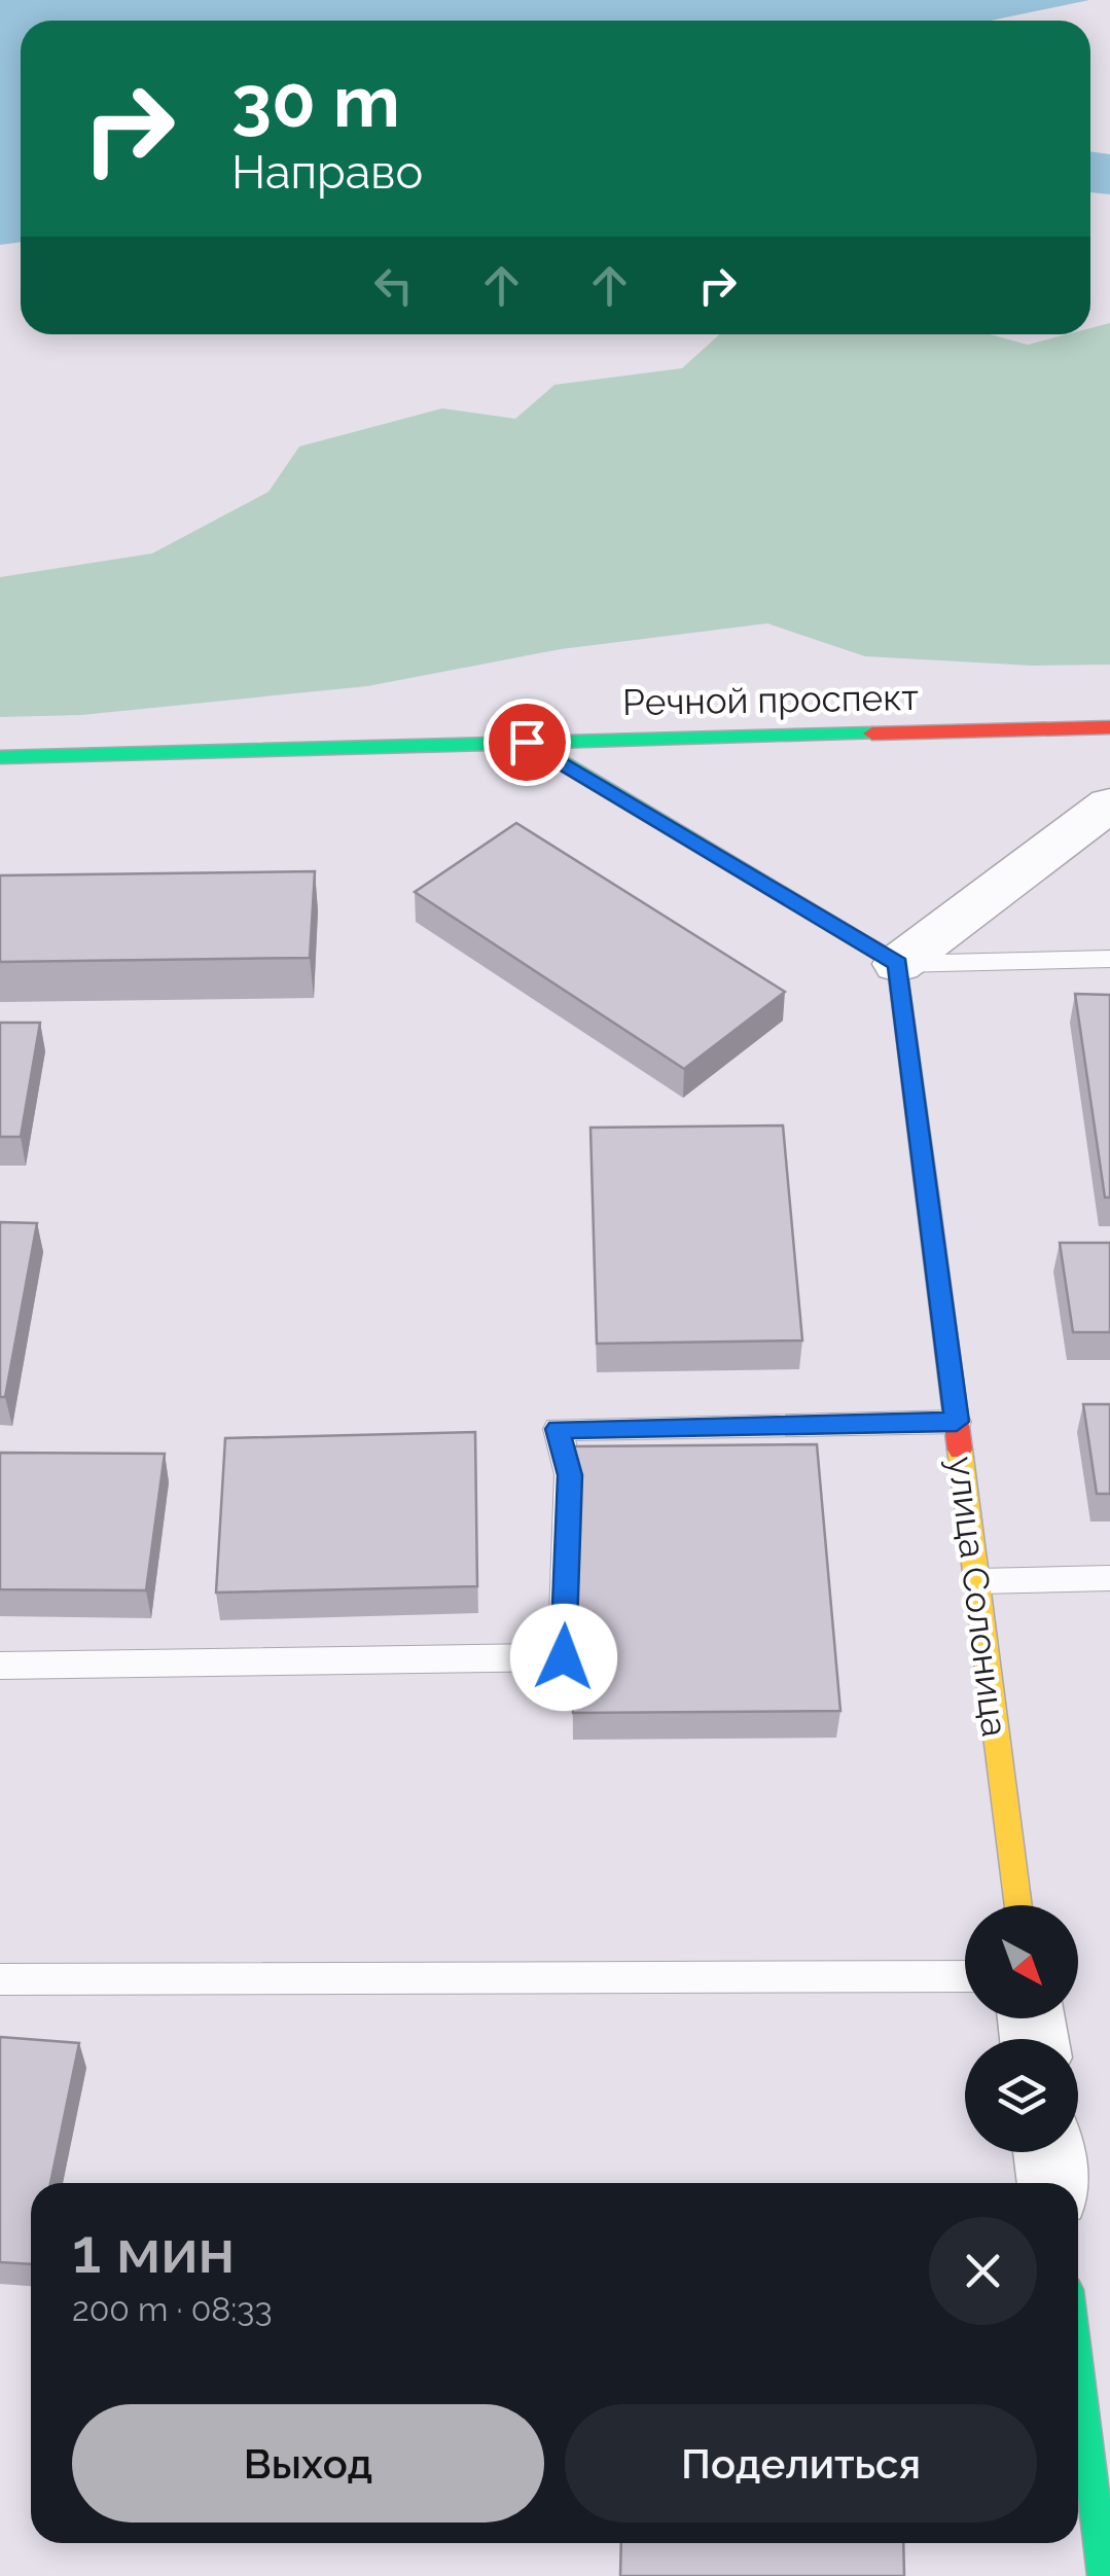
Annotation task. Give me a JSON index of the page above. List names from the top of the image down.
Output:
{
  "streets": {
    "street": ["Речной проспект", "улица Солоница"]
  },
  "north": "bottom right",
  "page": {
    "turn": ["30 m", "Направо"],
    "heading": ["1 мин", "200 m · 08:33"],
    "buttons": ["Выход", "Поделиться"]
  }
}
